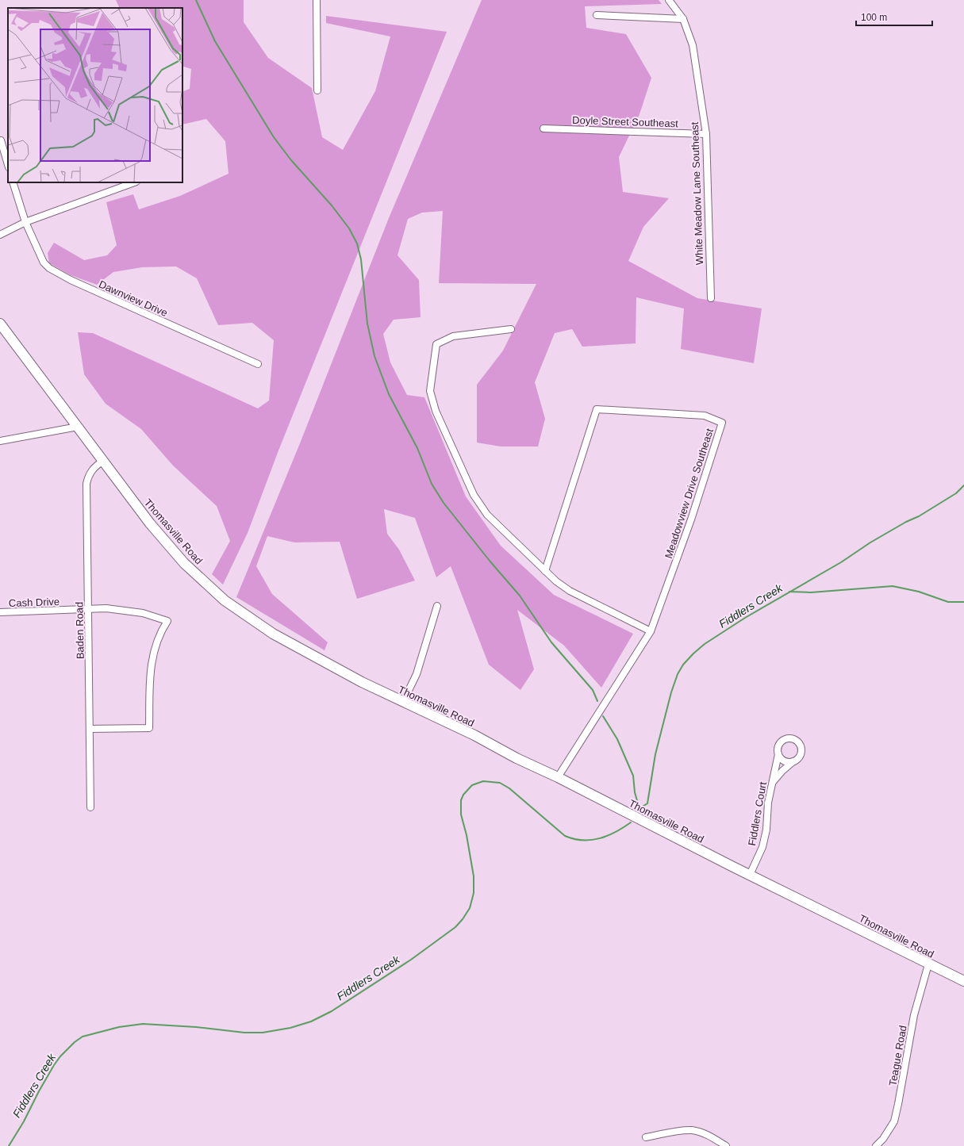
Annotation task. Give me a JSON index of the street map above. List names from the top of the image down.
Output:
{
  "streets": {
    "main road": ["Thomasville Road"],
    "street": [
      "Doyle Street Southeast",
      "White Meadow Lane Southeast",
      "Dawnview Drive",
      "Meadowview Drive Southeast",
      "Cash Drive",
      "Baden Road",
      "Fiddlers Court",
      "Teague Road"
    ]
  },
  "crossings": [
    ["Doyle Street Southeast", "White Meadow Lane Southeast"],
    ["Meadowview Drive Southeast", "Thomasville Road"],
    ["Thomasville Road", "Baden Road"],
    ["Thomasville Road", "Fiddlers Court"],
    ["Thomasville Road", "Teague Road"],
    ["Cash Drive", "Baden Road"]
  ],
  "water": ["Fiddlers Creek"],
  "scale_bar": "100 m"
}
